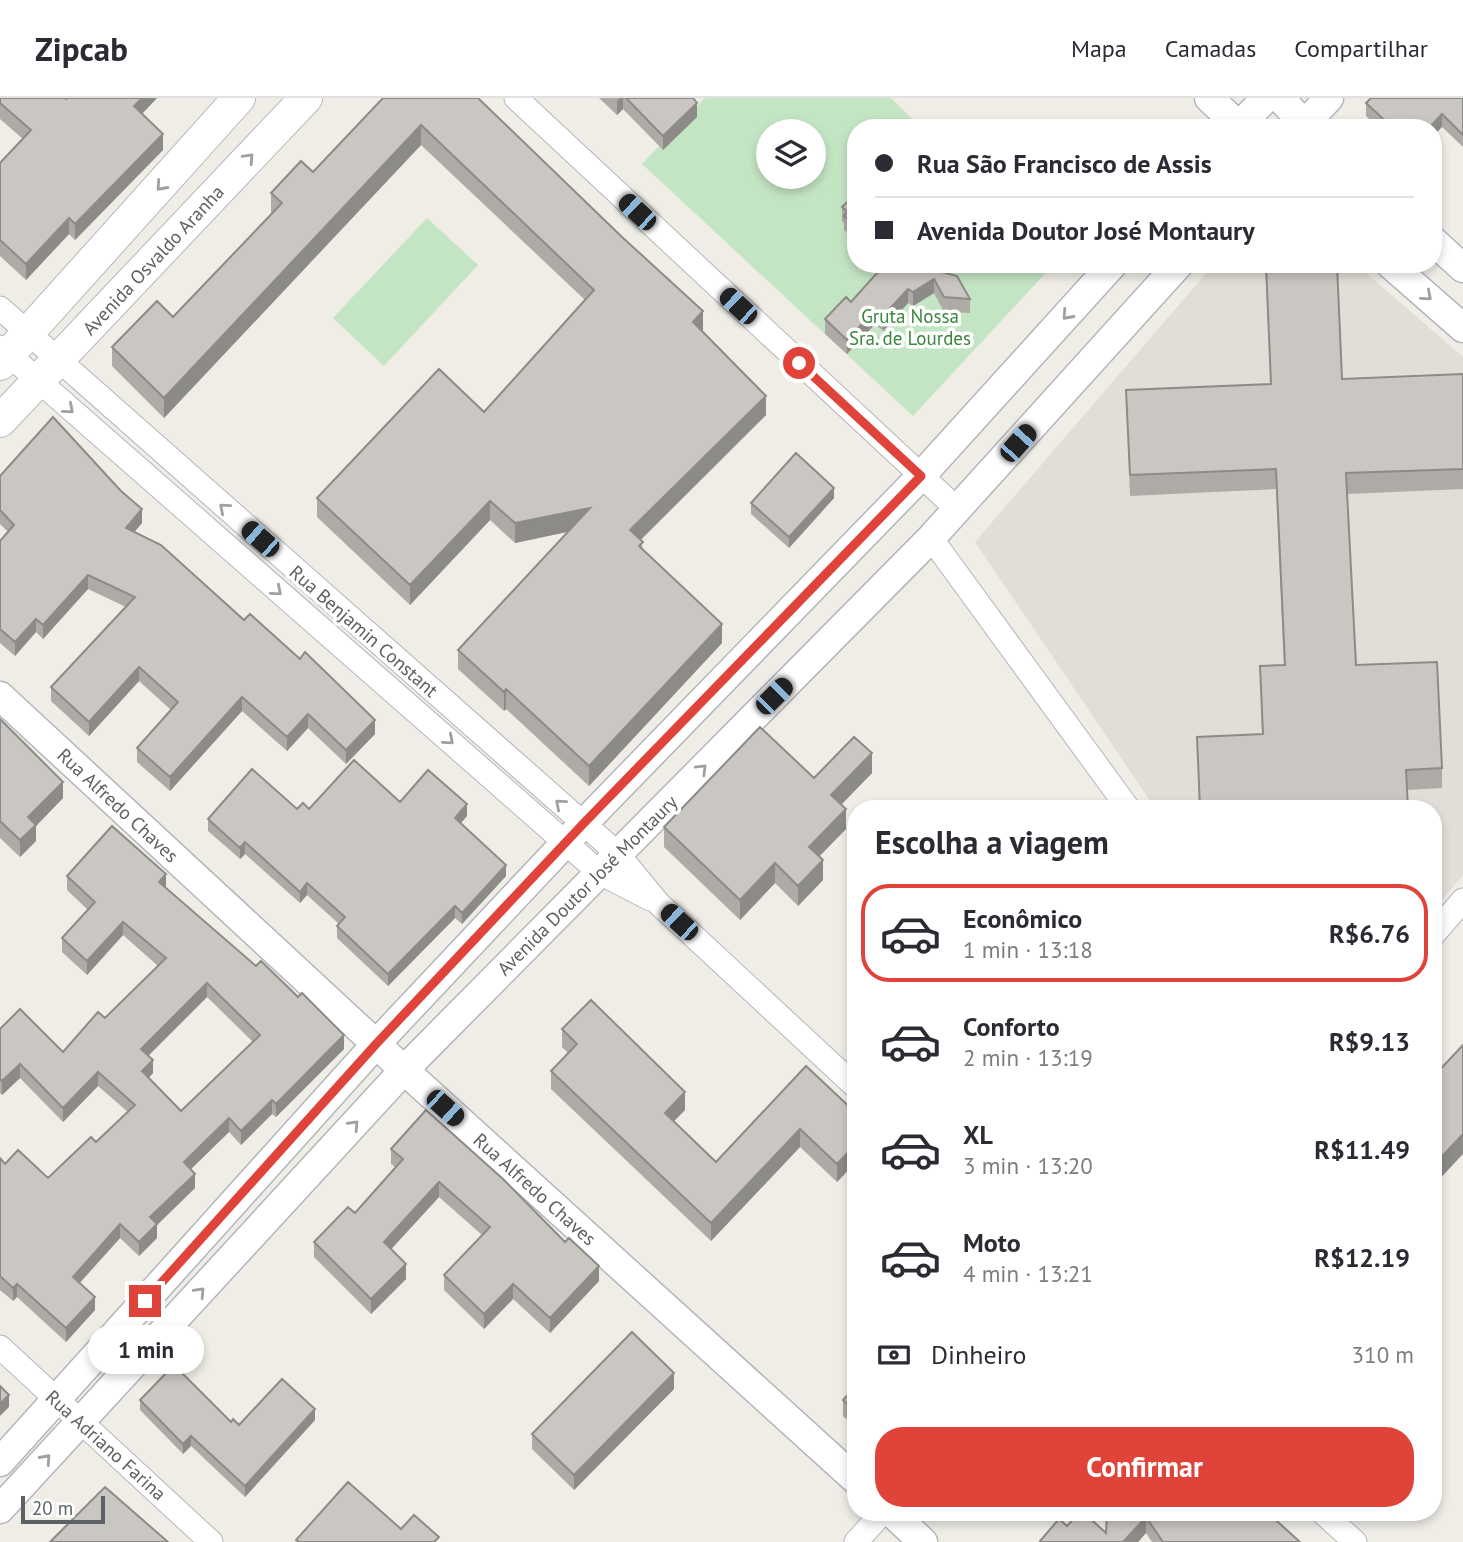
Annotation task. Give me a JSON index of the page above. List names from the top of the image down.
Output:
{
  "streets": {
    "main road": ["Avenida Osvaldo Aranha"],
    "street": [
      "Rua Benjamin Constant",
      "Rua Alfredo Chaves",
      "Avenida Doutor José Montaury",
      "Rua Adriano Farina"
    ]
  },
  "crossings": [
    ["Avenida Osvaldo Aranha", "Rua Benjamin Constant"],
    ["Rua Benjamin Constant", "Avenida Doutor José Montaury"],
    ["Rua Alfredo Chaves", "Avenida Doutor José Montaury"],
    ["Avenida Doutor José Montaury", "Rua Adriano Farina"]
  ],
  "parks": ["Gruta Nossa Sra. de Lourdes"],
  "scale_bar": "20 m",
  "page": {
    "header": "Zipcab",
    "nav": ["Mapa", "Camadas", "Compartilhar"],
    "banner": ["Rua São Francisco de Assis", "Avenida Doutor José Montaury"],
    "heading": "Escolha a viagem",
    "list": [
      {
        "name": "Econômico",
        "note": "1 min · 13:18",
        "value": "R$6.76"
      },
      {
        "name": "Conforto",
        "note": "2 min · 13:19",
        "value": "R$9.13"
      },
      {
        "name": "XL",
        "note": "3 min · 13:20",
        "value": "R$11.49"
      },
      {
        "name": "Moto",
        "note": "4 min · 13:21",
        "value": "R$12.19"
      }
    ],
    "pay": ["Dinheiro", "310 m"],
    "bubble": "1 min",
    "buttons": "Confirmar",
    "scale": "20 m"
  }
}
